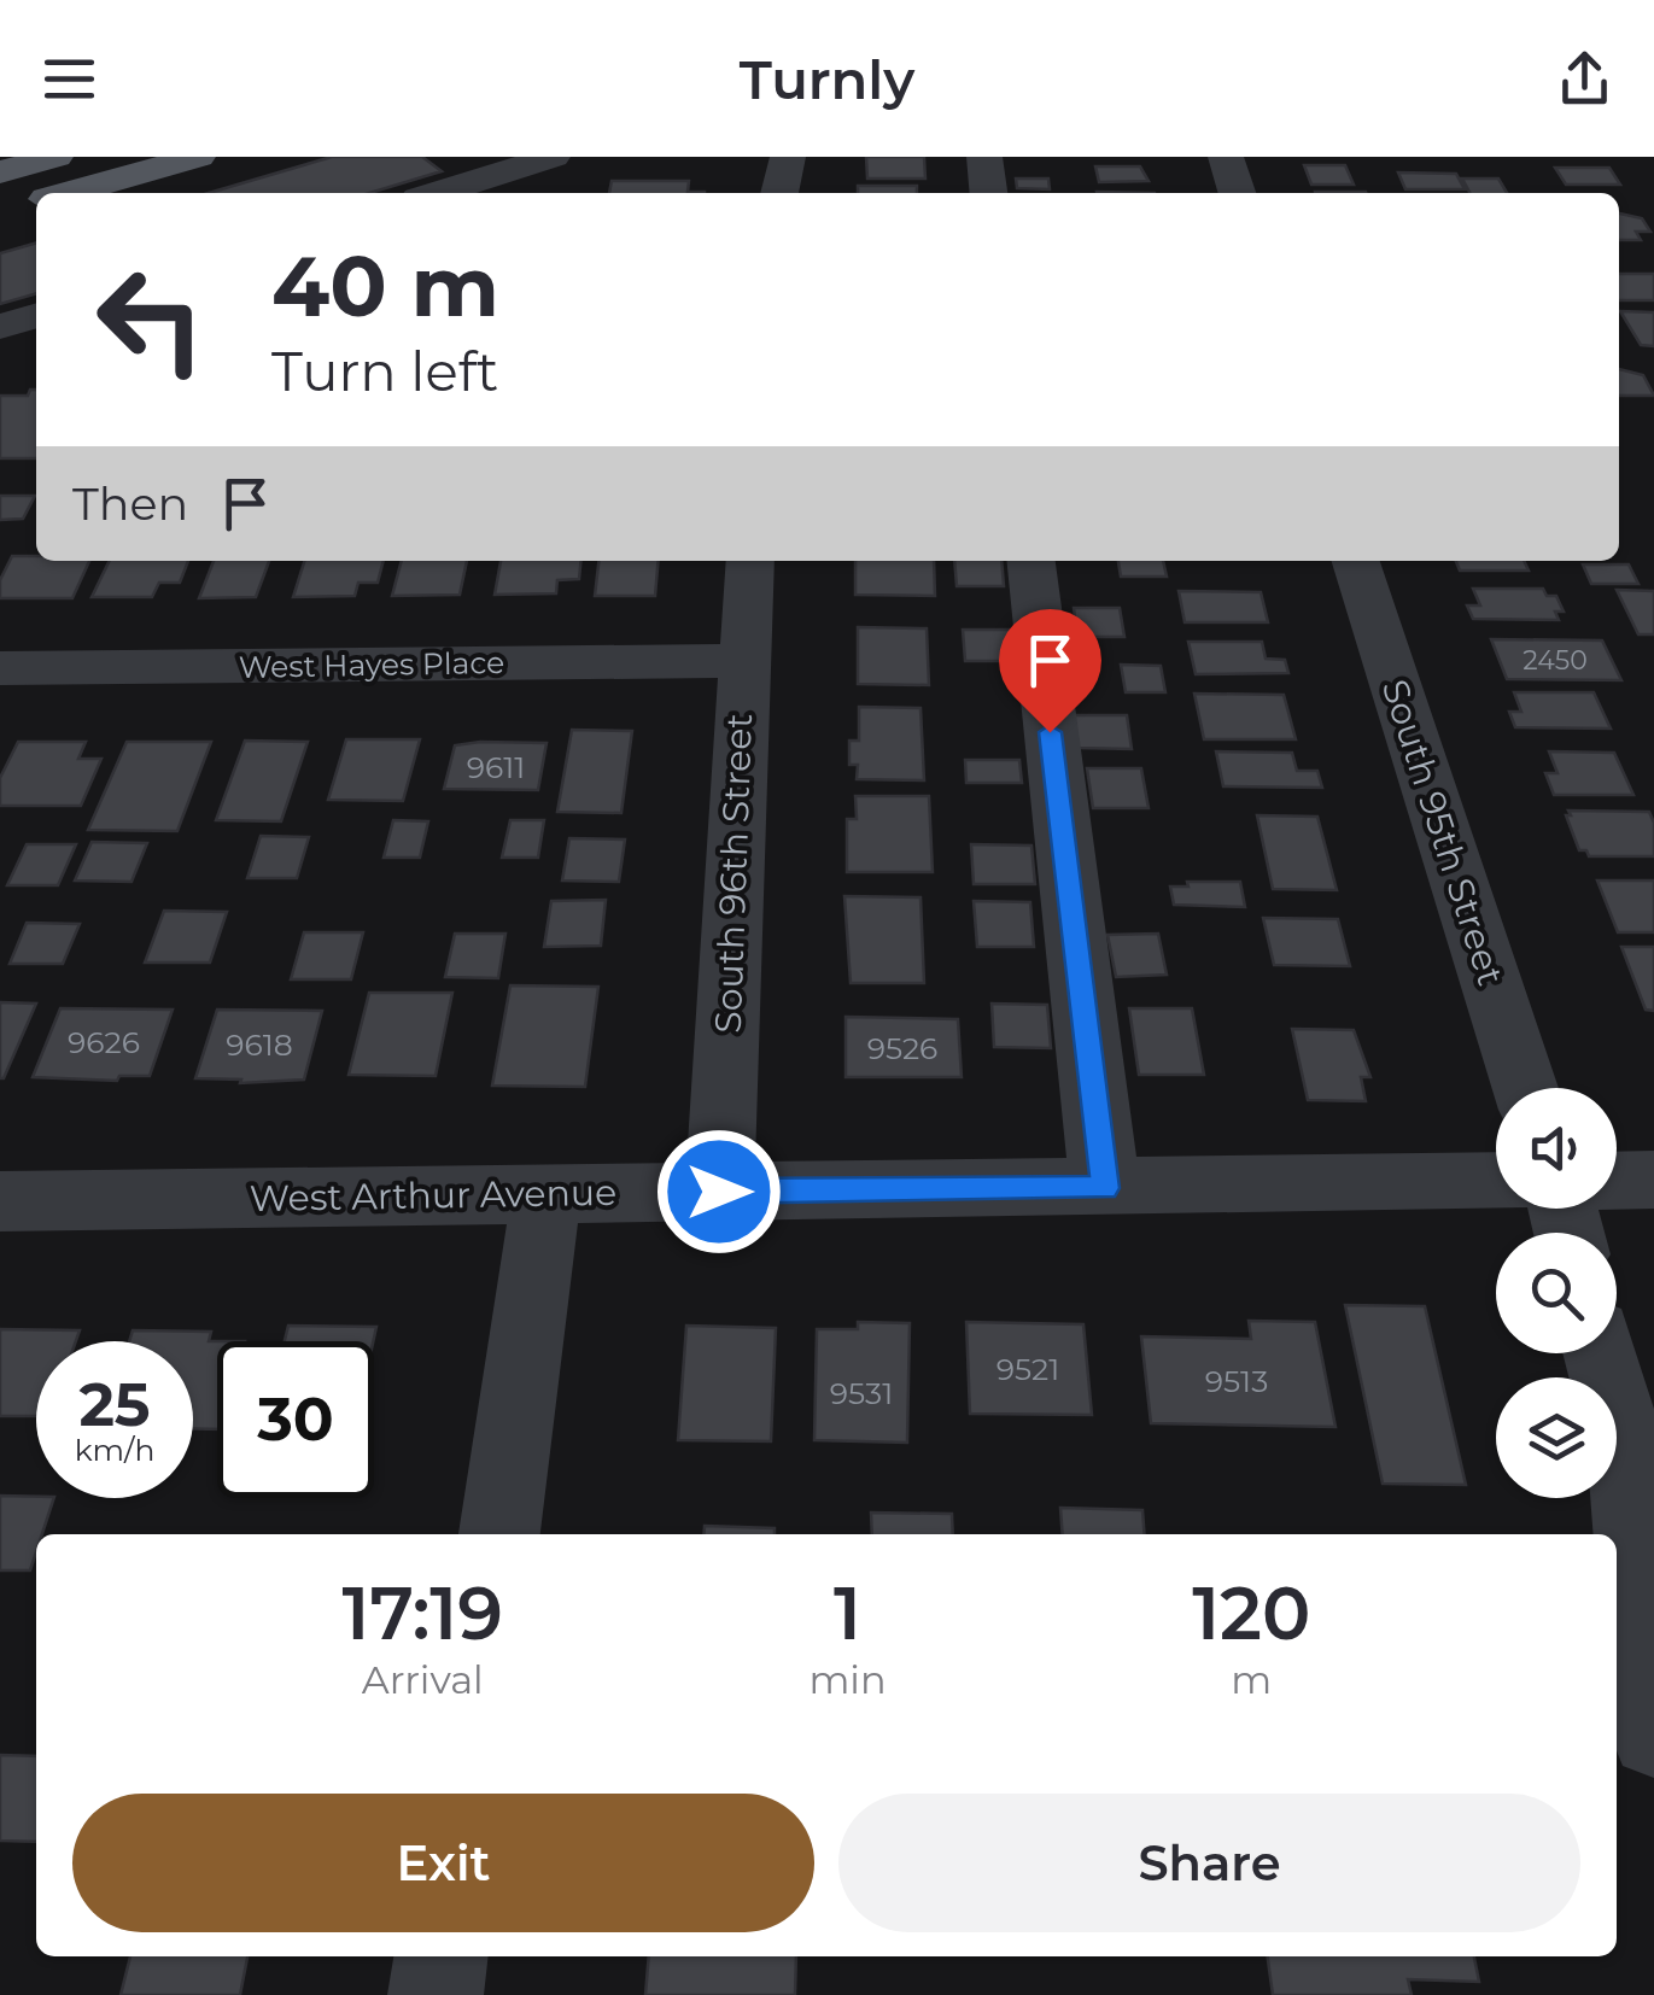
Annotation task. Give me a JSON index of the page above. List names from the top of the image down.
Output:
{
  "streets": {
    "street": [
      "West Hayes Place",
      "South 95th Street",
      "South 96th Street",
      "West Arthur Avenue"
    ]
  },
  "crossings": [
    ["West Hayes Place", "South 96th Street"],
    ["South 96th Street", "West Arthur Avenue"]
  ],
  "house_numbers": [
    "2450",
    "9611",
    "9626",
    "9618",
    "9526",
    "9521",
    "9513",
    "9531"
  ],
  "page": {
    "header": "Turnly",
    "turn": ["40 m", "Turn left"],
    "then": "Then",
    "speed": "25 km/h",
    "limit": "30",
    "eta": [
      "17:19",
      "Arrival",
      "1",
      "min",
      "120",
      "m"
    ],
    "buttons": ["Exit", "Share"]
  }
}
